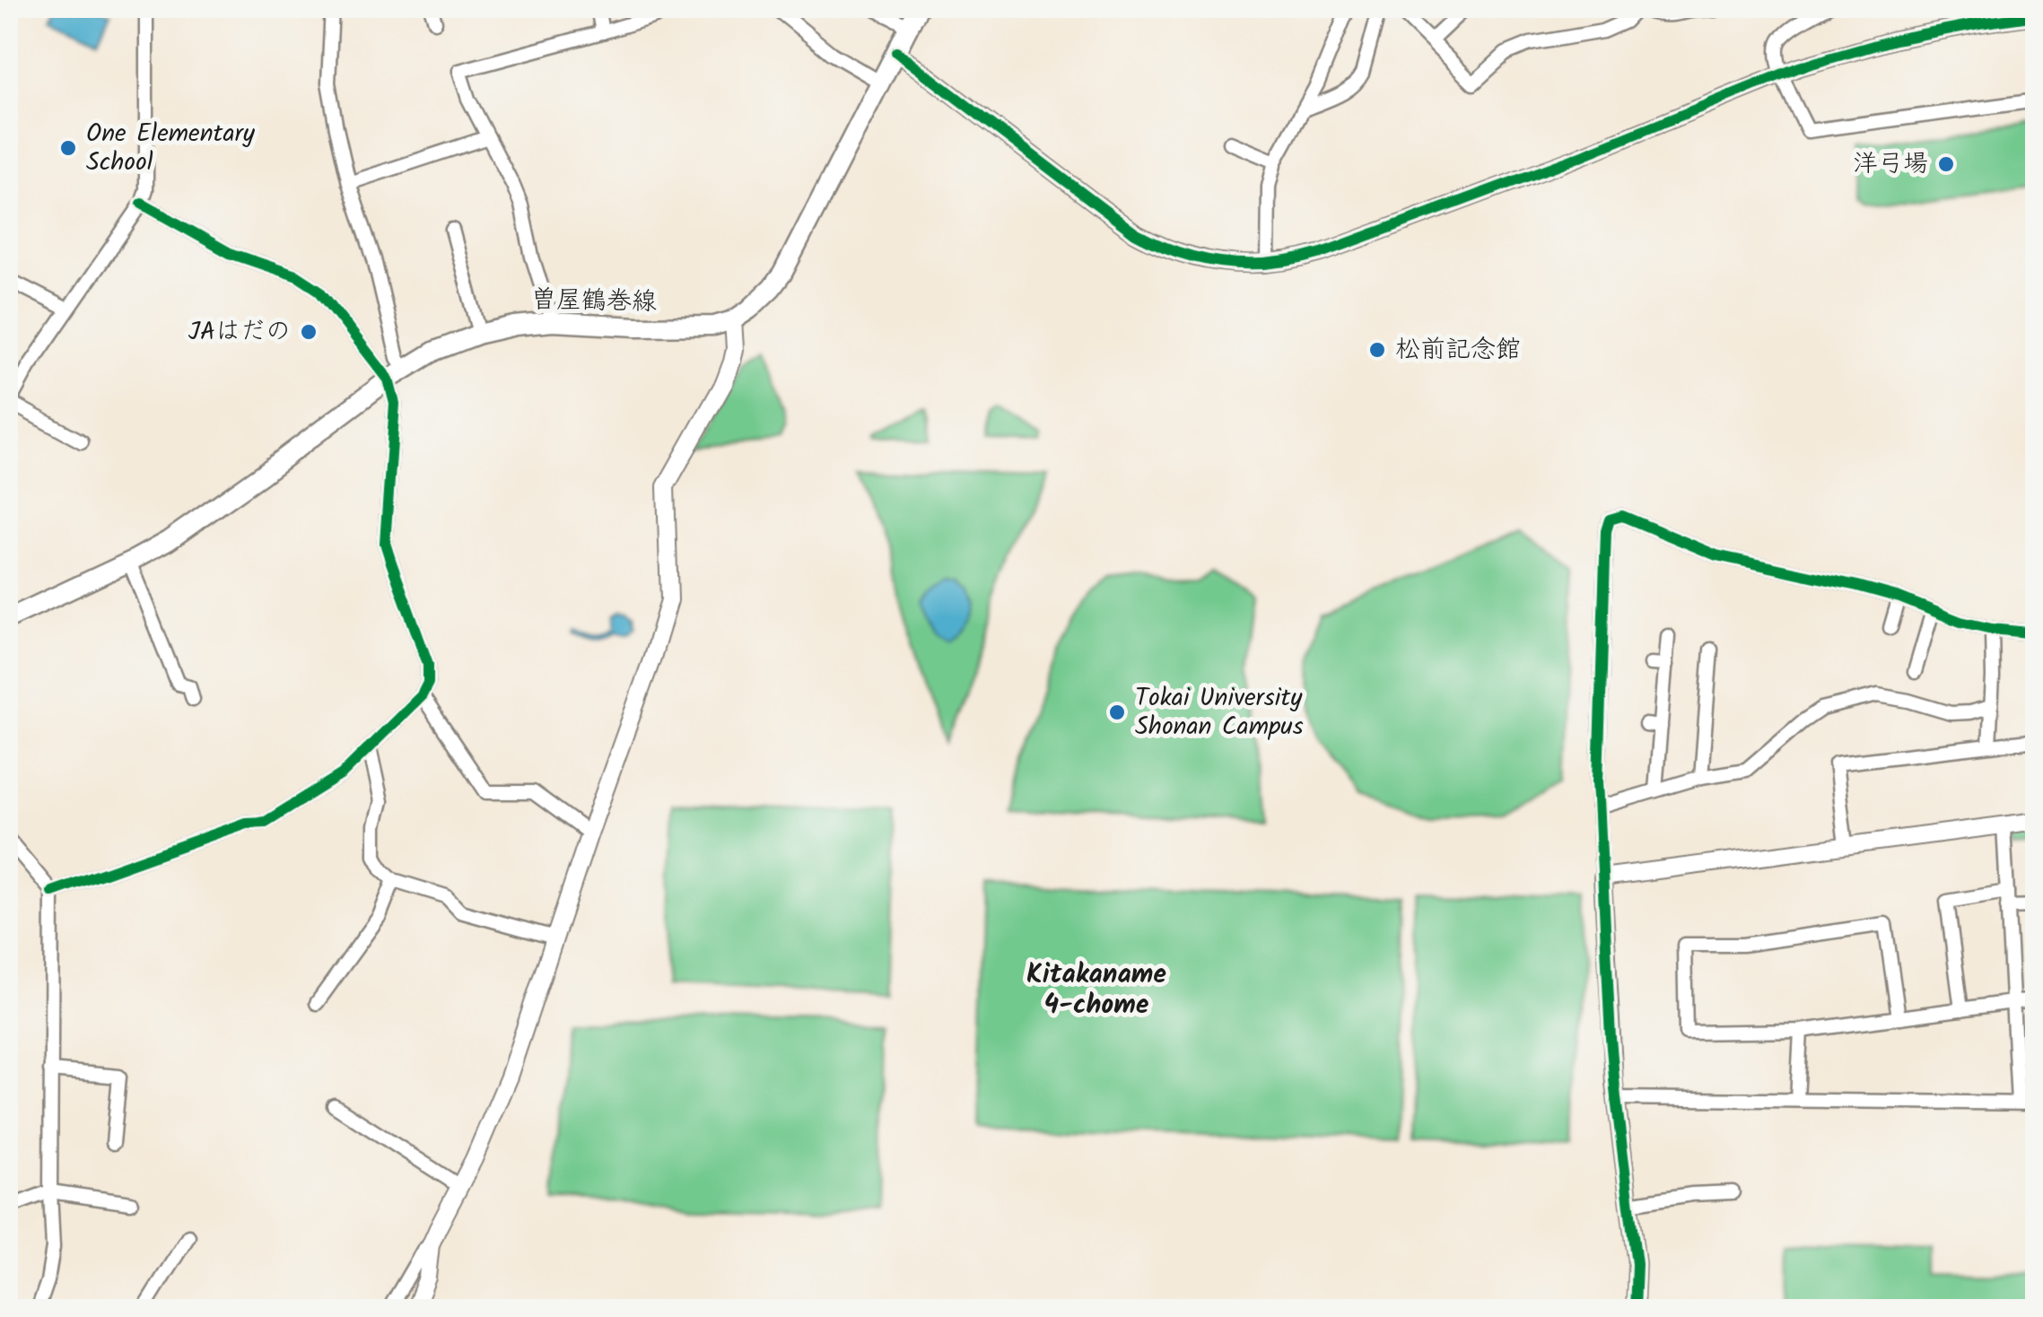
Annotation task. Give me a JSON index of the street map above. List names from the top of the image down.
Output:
{
  "streets": {
    "main road": ["曽屋鶴巻線"]
  },
  "districts": ["Kitakaname 4-chome"],
  "places": [
    "One Elementary School",
    "洋弓場",
    "JAはだの",
    "松前記念館",
    "Tokai University Shonan Campus"
  ]
}
